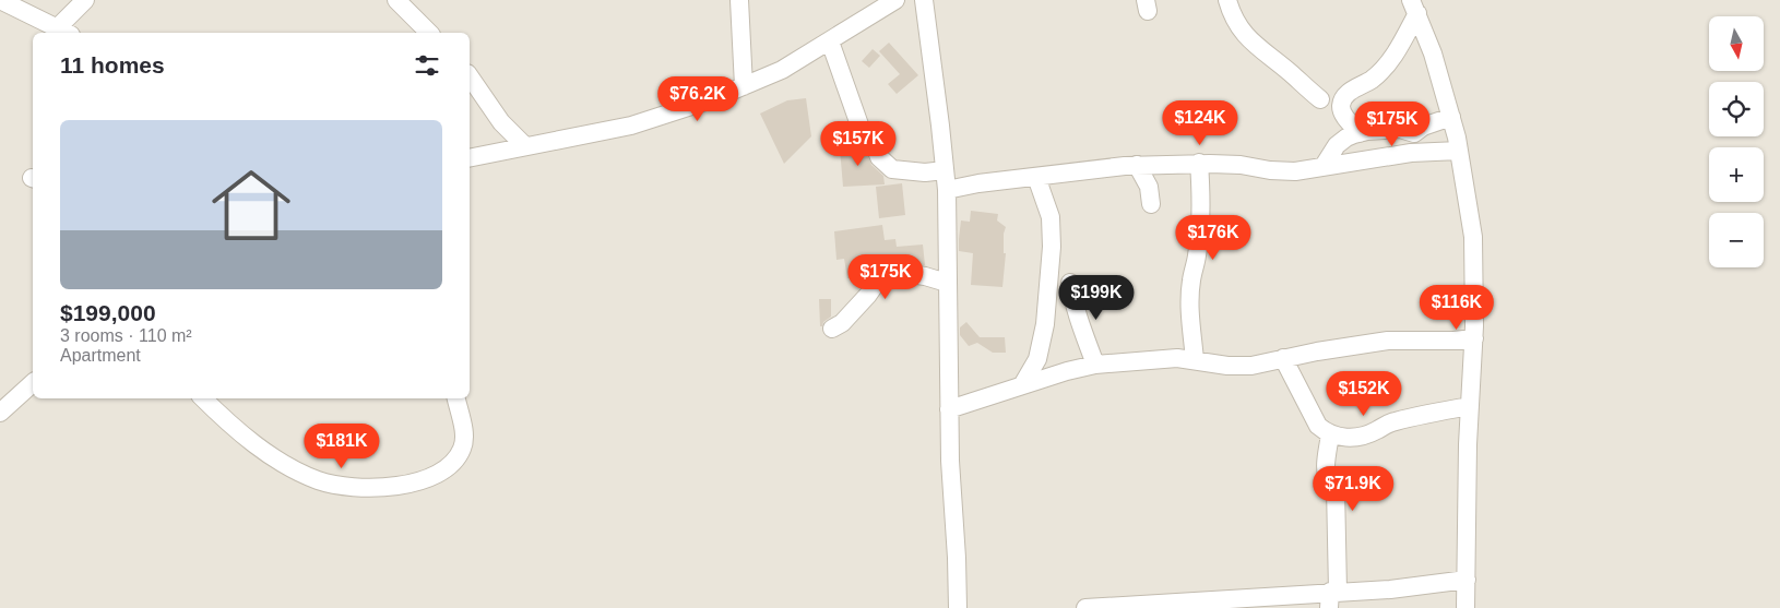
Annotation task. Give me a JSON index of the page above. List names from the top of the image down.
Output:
{
  "north": "bottom",
  "page": {
    "map_buttons": ["+", "−"],
    "heading": "11 homes",
    "price": [
      "$76.2K",
      "$124K",
      "$175K",
      "$157K",
      "$176K",
      "$175K",
      "$199K",
      "$116K",
      "$152K",
      "$181K",
      "$71.9K"
    ],
    "list": [
      {
        "name": "$199,000",
        "note": "3 rooms · 110 m² · Apartment"
      }
    ]
  }
}
